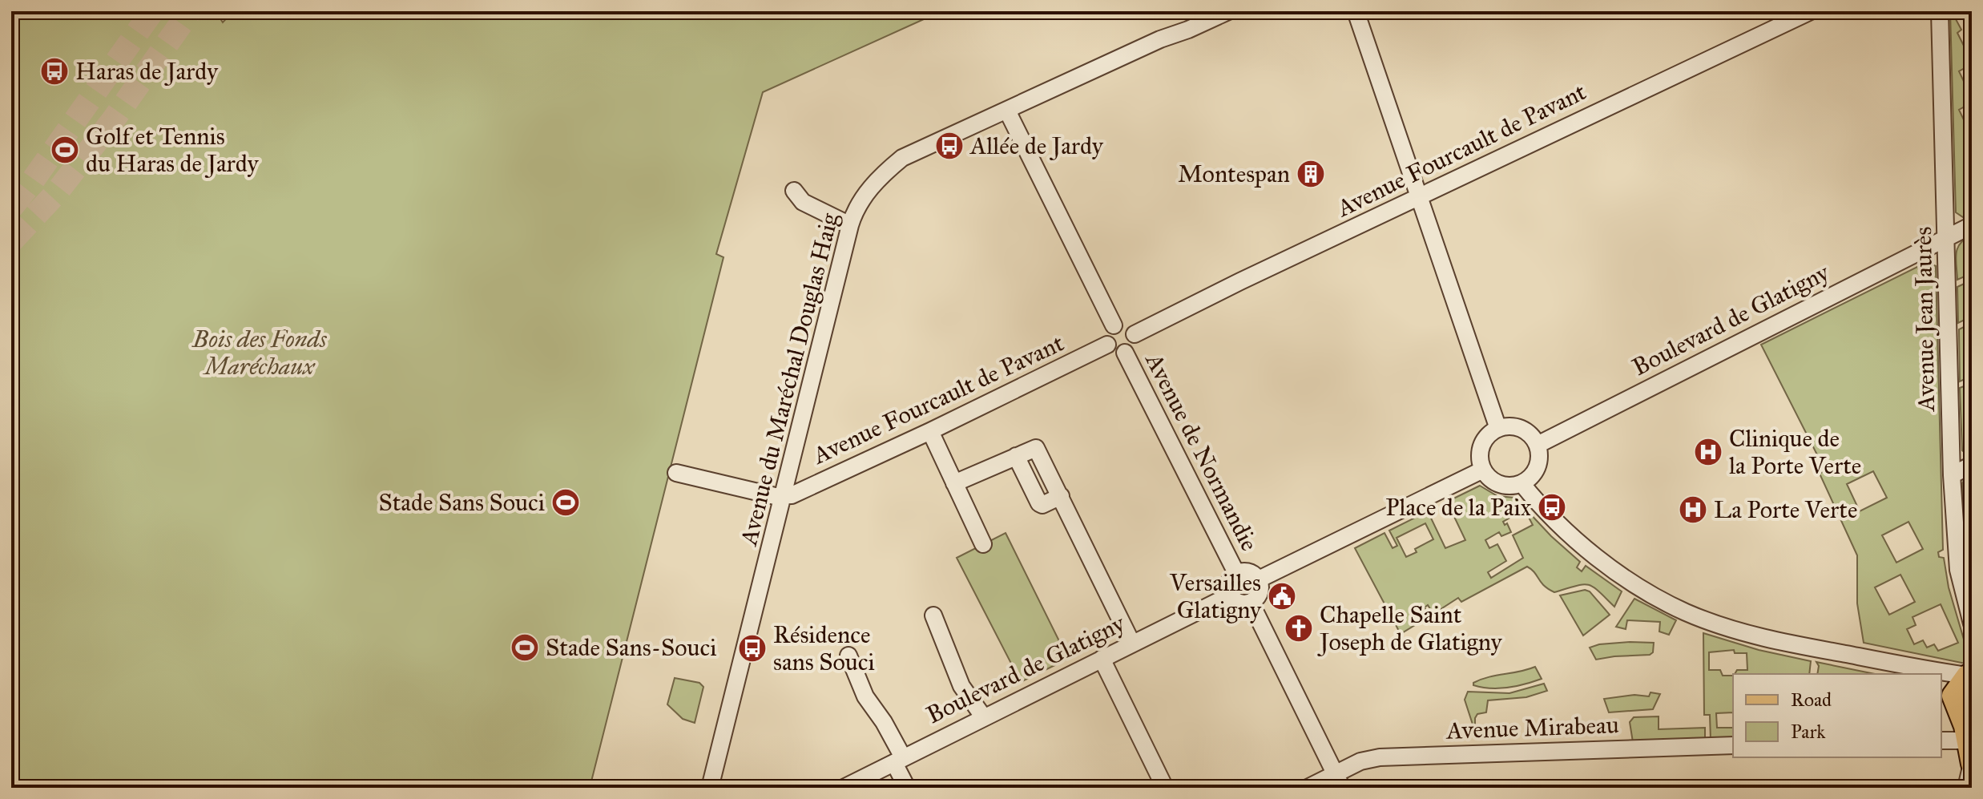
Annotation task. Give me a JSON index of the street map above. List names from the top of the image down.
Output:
{
  "streets": {
    "street": [
      "Avenue Fourcault de Pavant",
      "Avenue Jean Jaurès",
      "Boulevard de Glatigny",
      "Avenue du Maréchal Douglas Haig",
      "Avenue de Normandie",
      "Avenue Mirabeau"
    ]
  },
  "crossings": [
    ["Avenue Fourcault de Pavant", "Avenue du Maréchal Douglas Haig"],
    ["Avenue Fourcault de Pavant", "Avenue de Normandie"],
    ["Avenue Jean Jaurès", "Boulevard de Glatigny"],
    ["Boulevard de Glatigny", "Avenue de Normandie"]
  ],
  "parks": ["Bois des Fonds Maréchaux"],
  "places": {
    "bus stop": [
      "Haras de Jardy",
      "Allée de Jardy",
      "Place de la Paix",
      "Résidence sans Souci"
    ],
    "sports": ["Golf et Tennis du Haras de Jardy", "Stade Sans Souci", "Stade Sans-Souci"],
    "building": ["Montespan"],
    "hospital": ["Clinique de la Porte Verte", "La Porte Verte"],
    "public building": ["Versailles Glatigny"],
    "church": ["Chapelle Saint Joseph de Glatigny"]
  },
  "legend": ["Road", "Park"]
}
